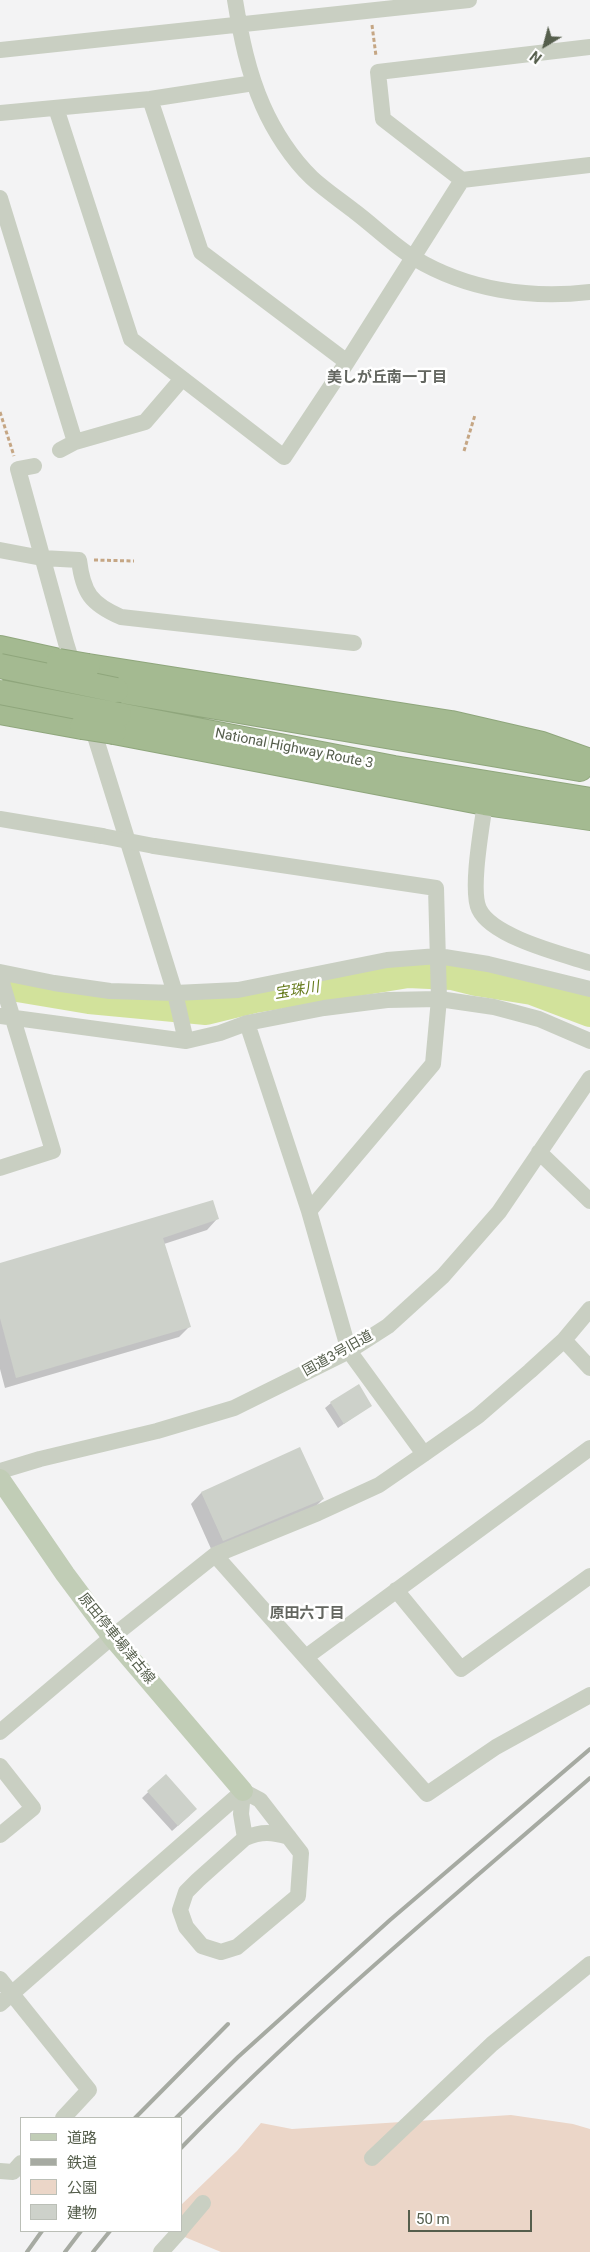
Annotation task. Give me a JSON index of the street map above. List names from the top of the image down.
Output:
{
  "streets": {
    "highway": ["National Highway Route 3"],
    "main road": ["原田停車場津古線"],
    "street": ["国道3号旧道"]
  },
  "districts": ["美しが丘南一丁目", "原田六丁目"],
  "water": ["宝珠川"],
  "legend": [
    "道路",
    "鉄道",
    "公園",
    "建物"
  ],
  "scale_bar": "50 m",
  "north": "bottom left"
}
